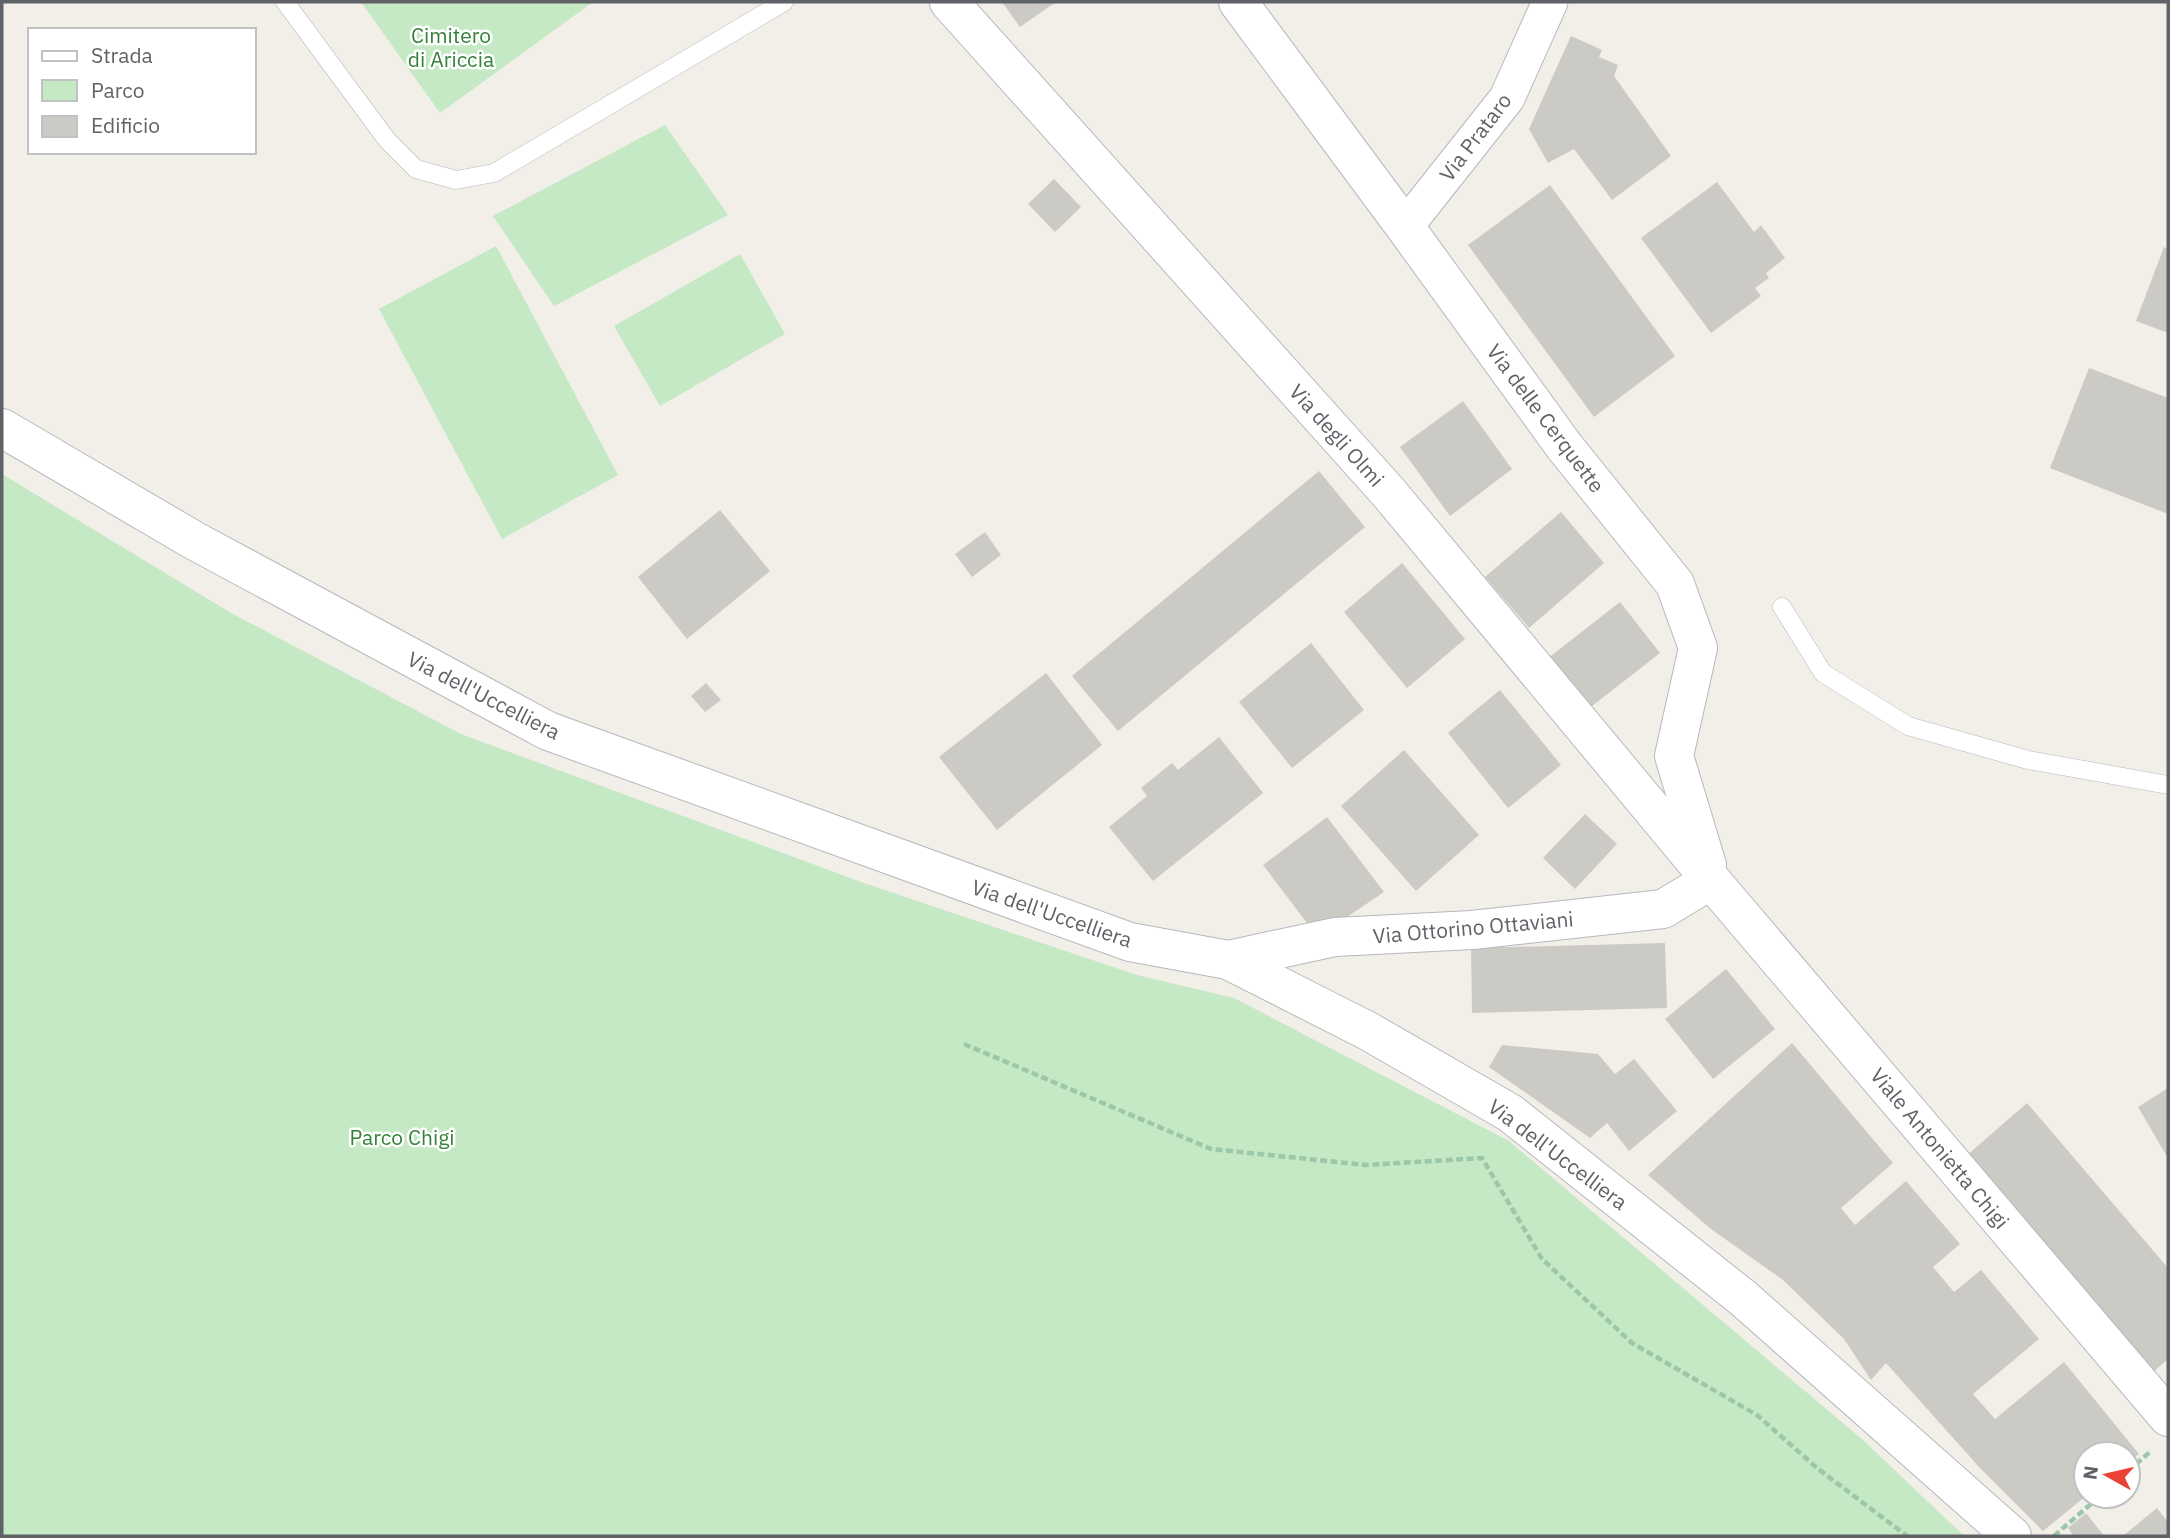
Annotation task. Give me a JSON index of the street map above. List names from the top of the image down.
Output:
{
  "streets": {
    "street": [
      "Via Prataro",
      "Via delle Cerquette",
      "Via degli Olmi",
      "Via dell'Uccelliera",
      "Via Ottorino Ottaviani",
      "Viale Antonietta Chigi"
    ]
  },
  "crossings": [
    ["Via Prataro", "Via delle Cerquette"],
    ["Via delle Cerquette", "Via degli Olmi"],
    ["Via delle Cerquette", "Via Ottorino Ottaviani"],
    ["Via delle Cerquette", "Viale Antonietta Chigi"],
    ["Via degli Olmi", "Via Ottorino Ottaviani"],
    ["Via degli Olmi", "Viale Antonietta Chigi"],
    ["Via dell'Uccelliera", "Via Ottorino Ottaviani"],
    ["Via Ottorino Ottaviani", "Viale Antonietta Chigi"]
  ],
  "parks": ["Cimitero di Ariccia", "Parco Chigi"],
  "legend": ["Strada", "Parco", "Edificio"],
  "north": "left"
}
